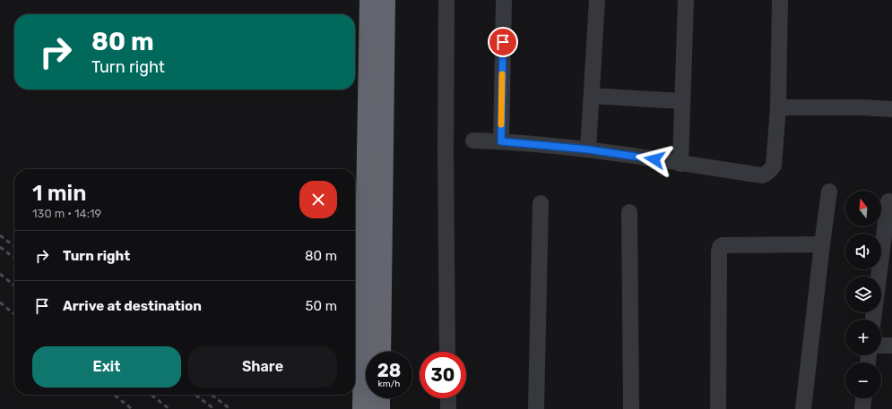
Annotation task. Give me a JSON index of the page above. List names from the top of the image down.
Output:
{
  "north": "top",
  "page": {
    "turn": ["80 m", "Turn right"],
    "heading": ["1 min", "130 m · 14:19"],
    "map_buttons": ["+", "−"],
    "list": [
      {
        "name": "Turn right",
        "value": "80 m"
      },
      {
        "name": "Arrive at destination",
        "value": "50 m"
      }
    ],
    "buttons": ["Exit", "Share"],
    "speed": "28 km/h",
    "limit": "30"
  }
}
